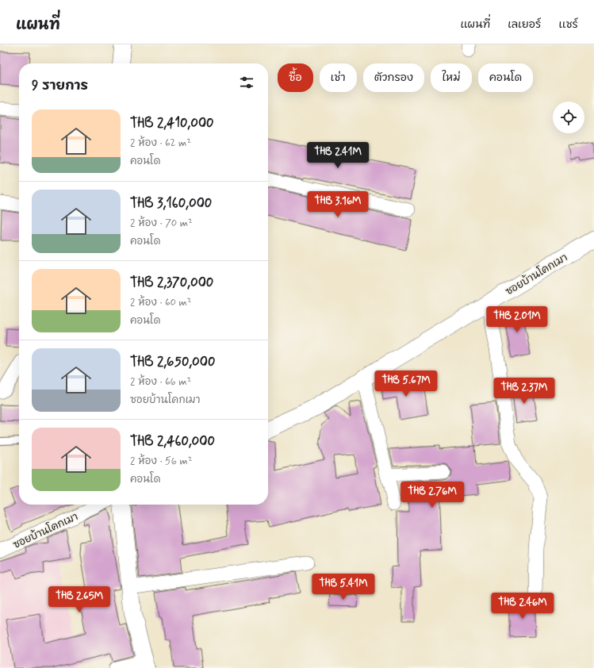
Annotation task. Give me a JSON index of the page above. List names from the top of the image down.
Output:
{
  "streets": {
    "street": ["ซอยบ้านโคกเมา"]
  },
  "page": {
    "header": "แผนที่",
    "nav": ["แผนที่", "เลเยอร์", "แชร์"],
    "chip": [
      "ซื้อ",
      "เช่า",
      "ตัวกรอง",
      "ใหม่",
      "คอนโด"
    ],
    "heading": "9 รายการ",
    "list": [
      {
        "name": "THB 2,410,000",
        "note": "2 ห้อง · 62 m² · คอนโด"
      },
      {
        "name": "THB 3,160,000",
        "note": "2 ห้อง · 70 m² · คอนโด"
      },
      {
        "name": "THB 2,370,000",
        "note": "2 ห้อง · 60 m² · คอนโด"
      },
      {
        "name": "THB 2,650,000",
        "note": "2 ห้อง · 66 m² · ซอยบ้านโคกเมา"
      },
      {
        "name": "THB 2,460,000",
        "note": "2 ห้อง · 56 m² · คอนโด"
      }
    ],
    "price": [
      "THB 2.41M",
      "THB 3.16M",
      "THB 2.01M",
      "THB 5.67M",
      "THB 2.37M",
      "THB 2.76M",
      "THB 5.41M",
      "THB 2.65M",
      "THB 2.46M"
    ]
  }
}
